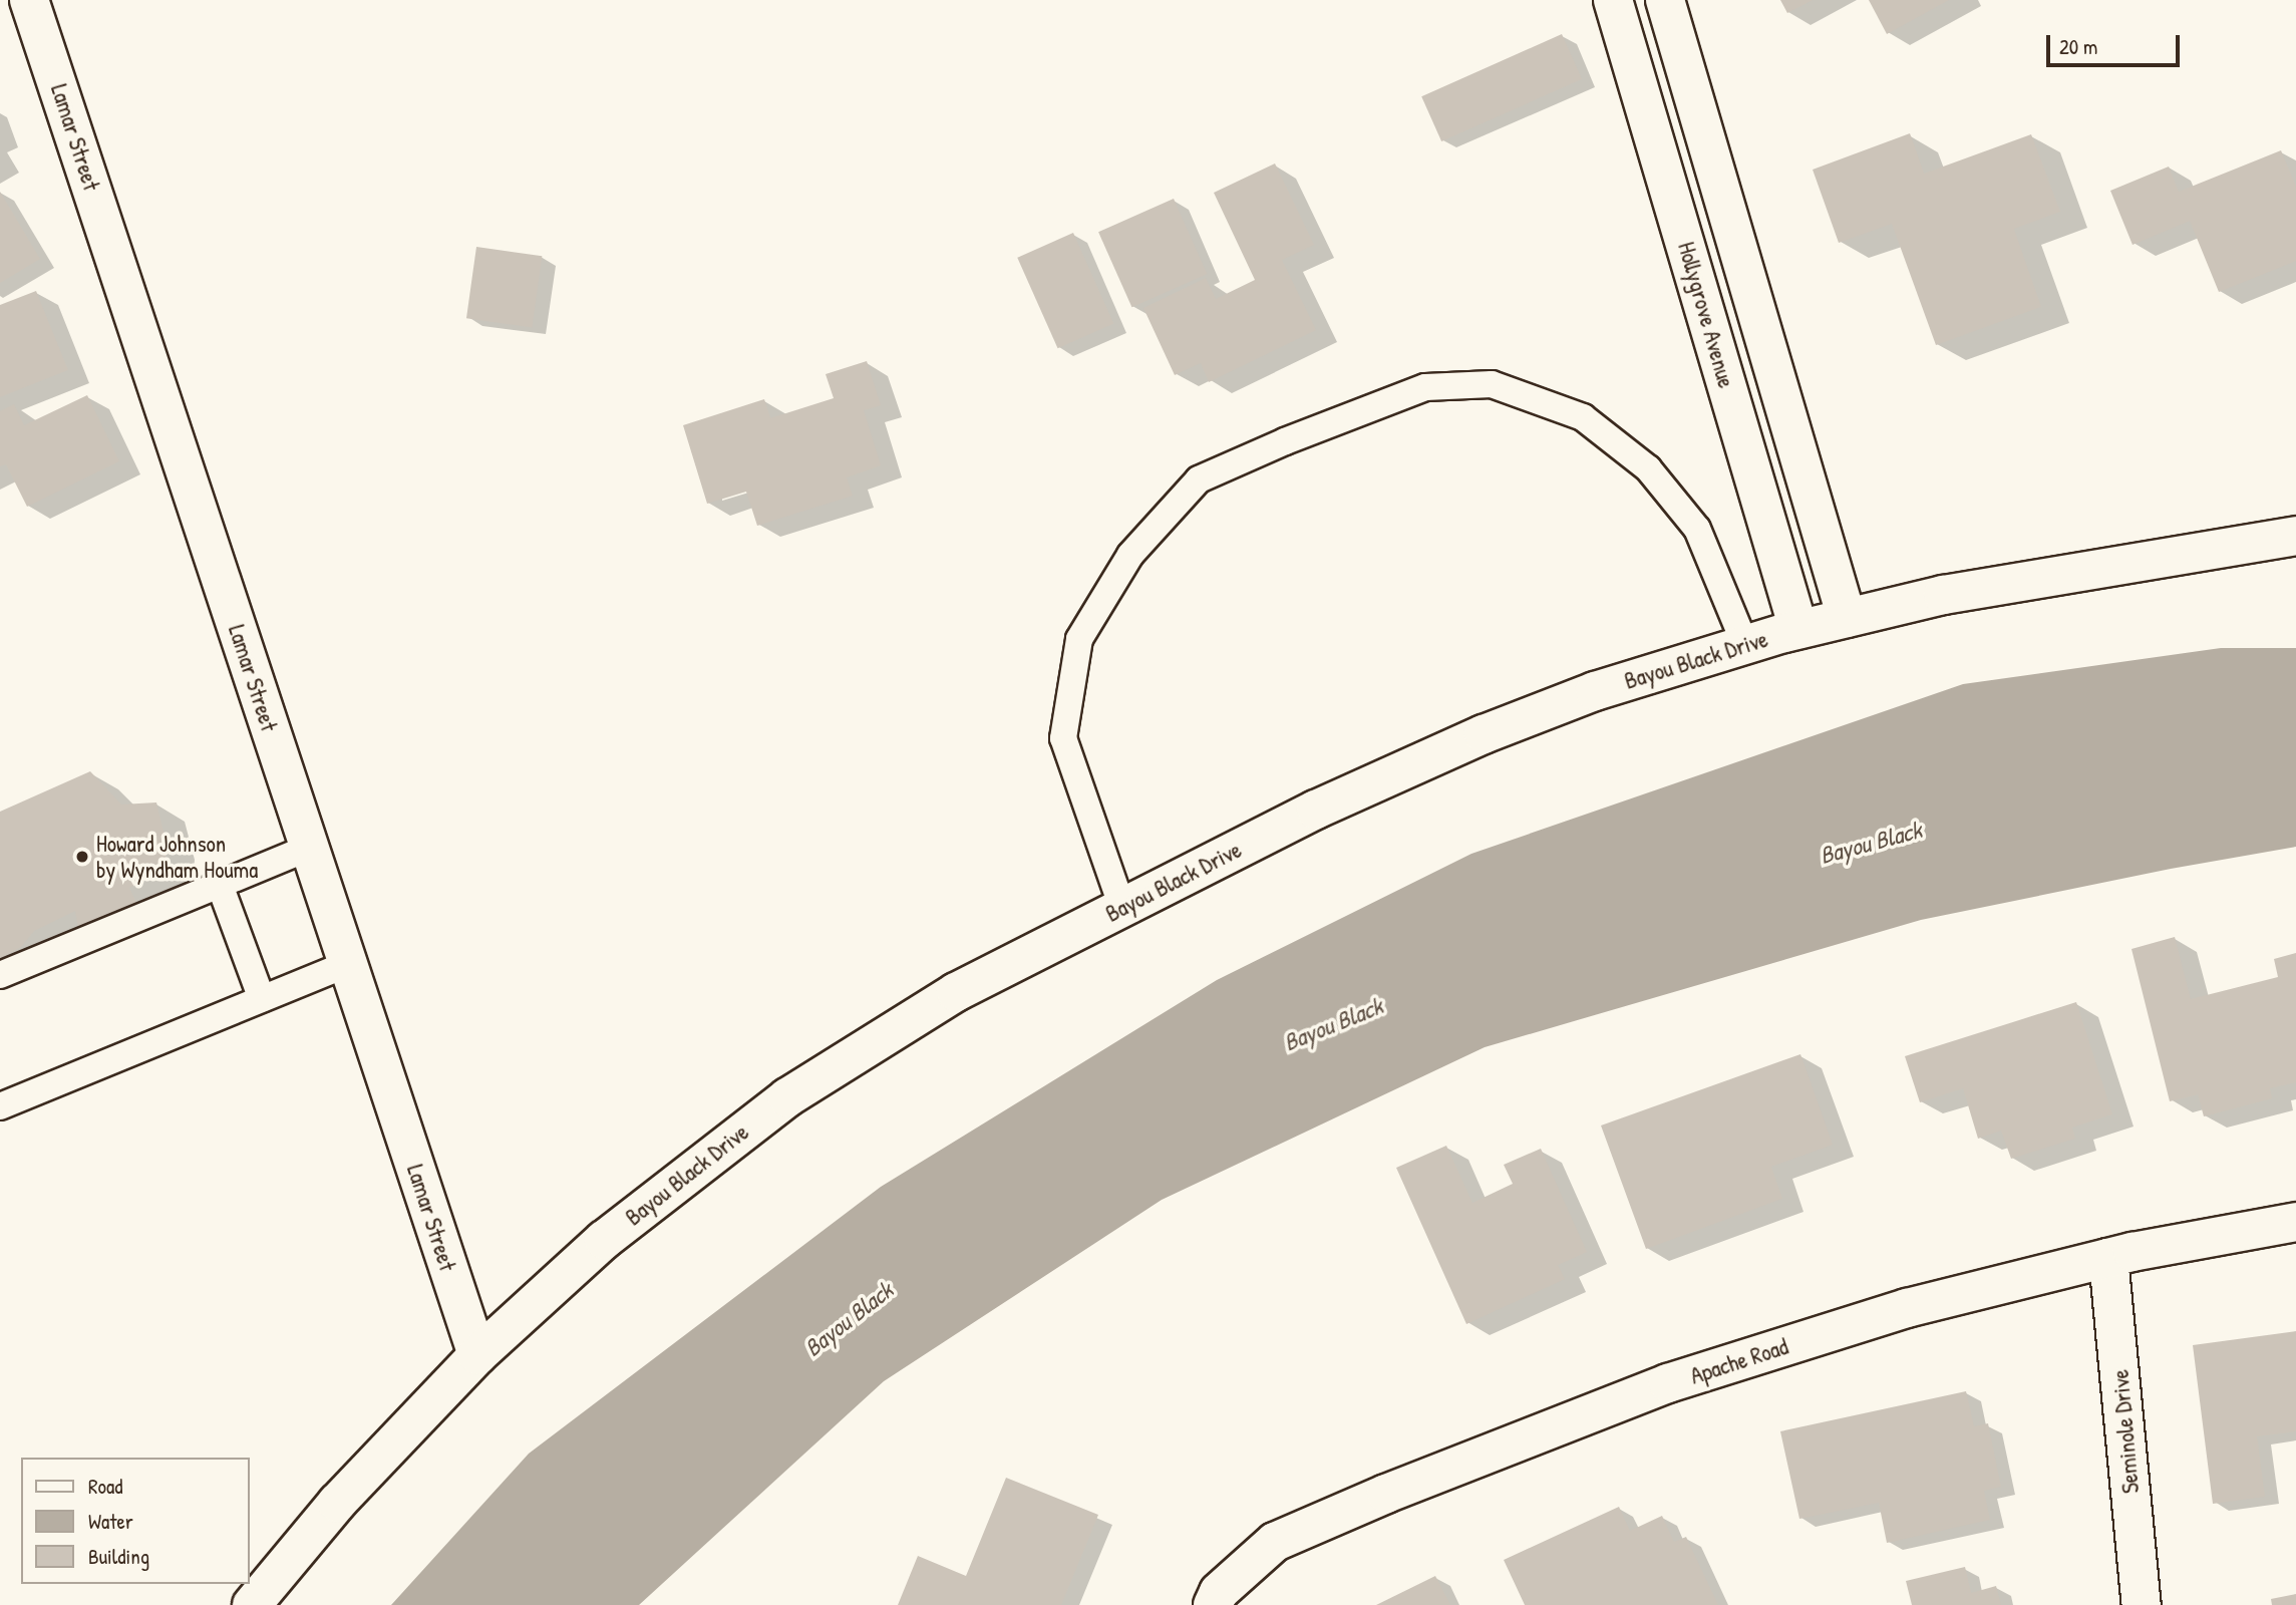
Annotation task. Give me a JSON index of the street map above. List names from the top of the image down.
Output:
{
  "streets": {
    "street": [
      "Lamar Street",
      "Hollygrove Avenue",
      "Bayou Black Drive",
      "Apache Road",
      "Seminole Drive"
    ]
  },
  "crossings": [
    ["Lamar Street", "Bayou Black Drive"],
    ["Hollygrove Avenue", "Bayou Black Drive"],
    ["Apache Road", "Seminole Drive"]
  ],
  "water": ["Bayou Black"],
  "places": ["Howard Johnson by Wyndham Houma"],
  "legend": ["Road", "Water", "Building"],
  "scale_bar": "20 m"
}
